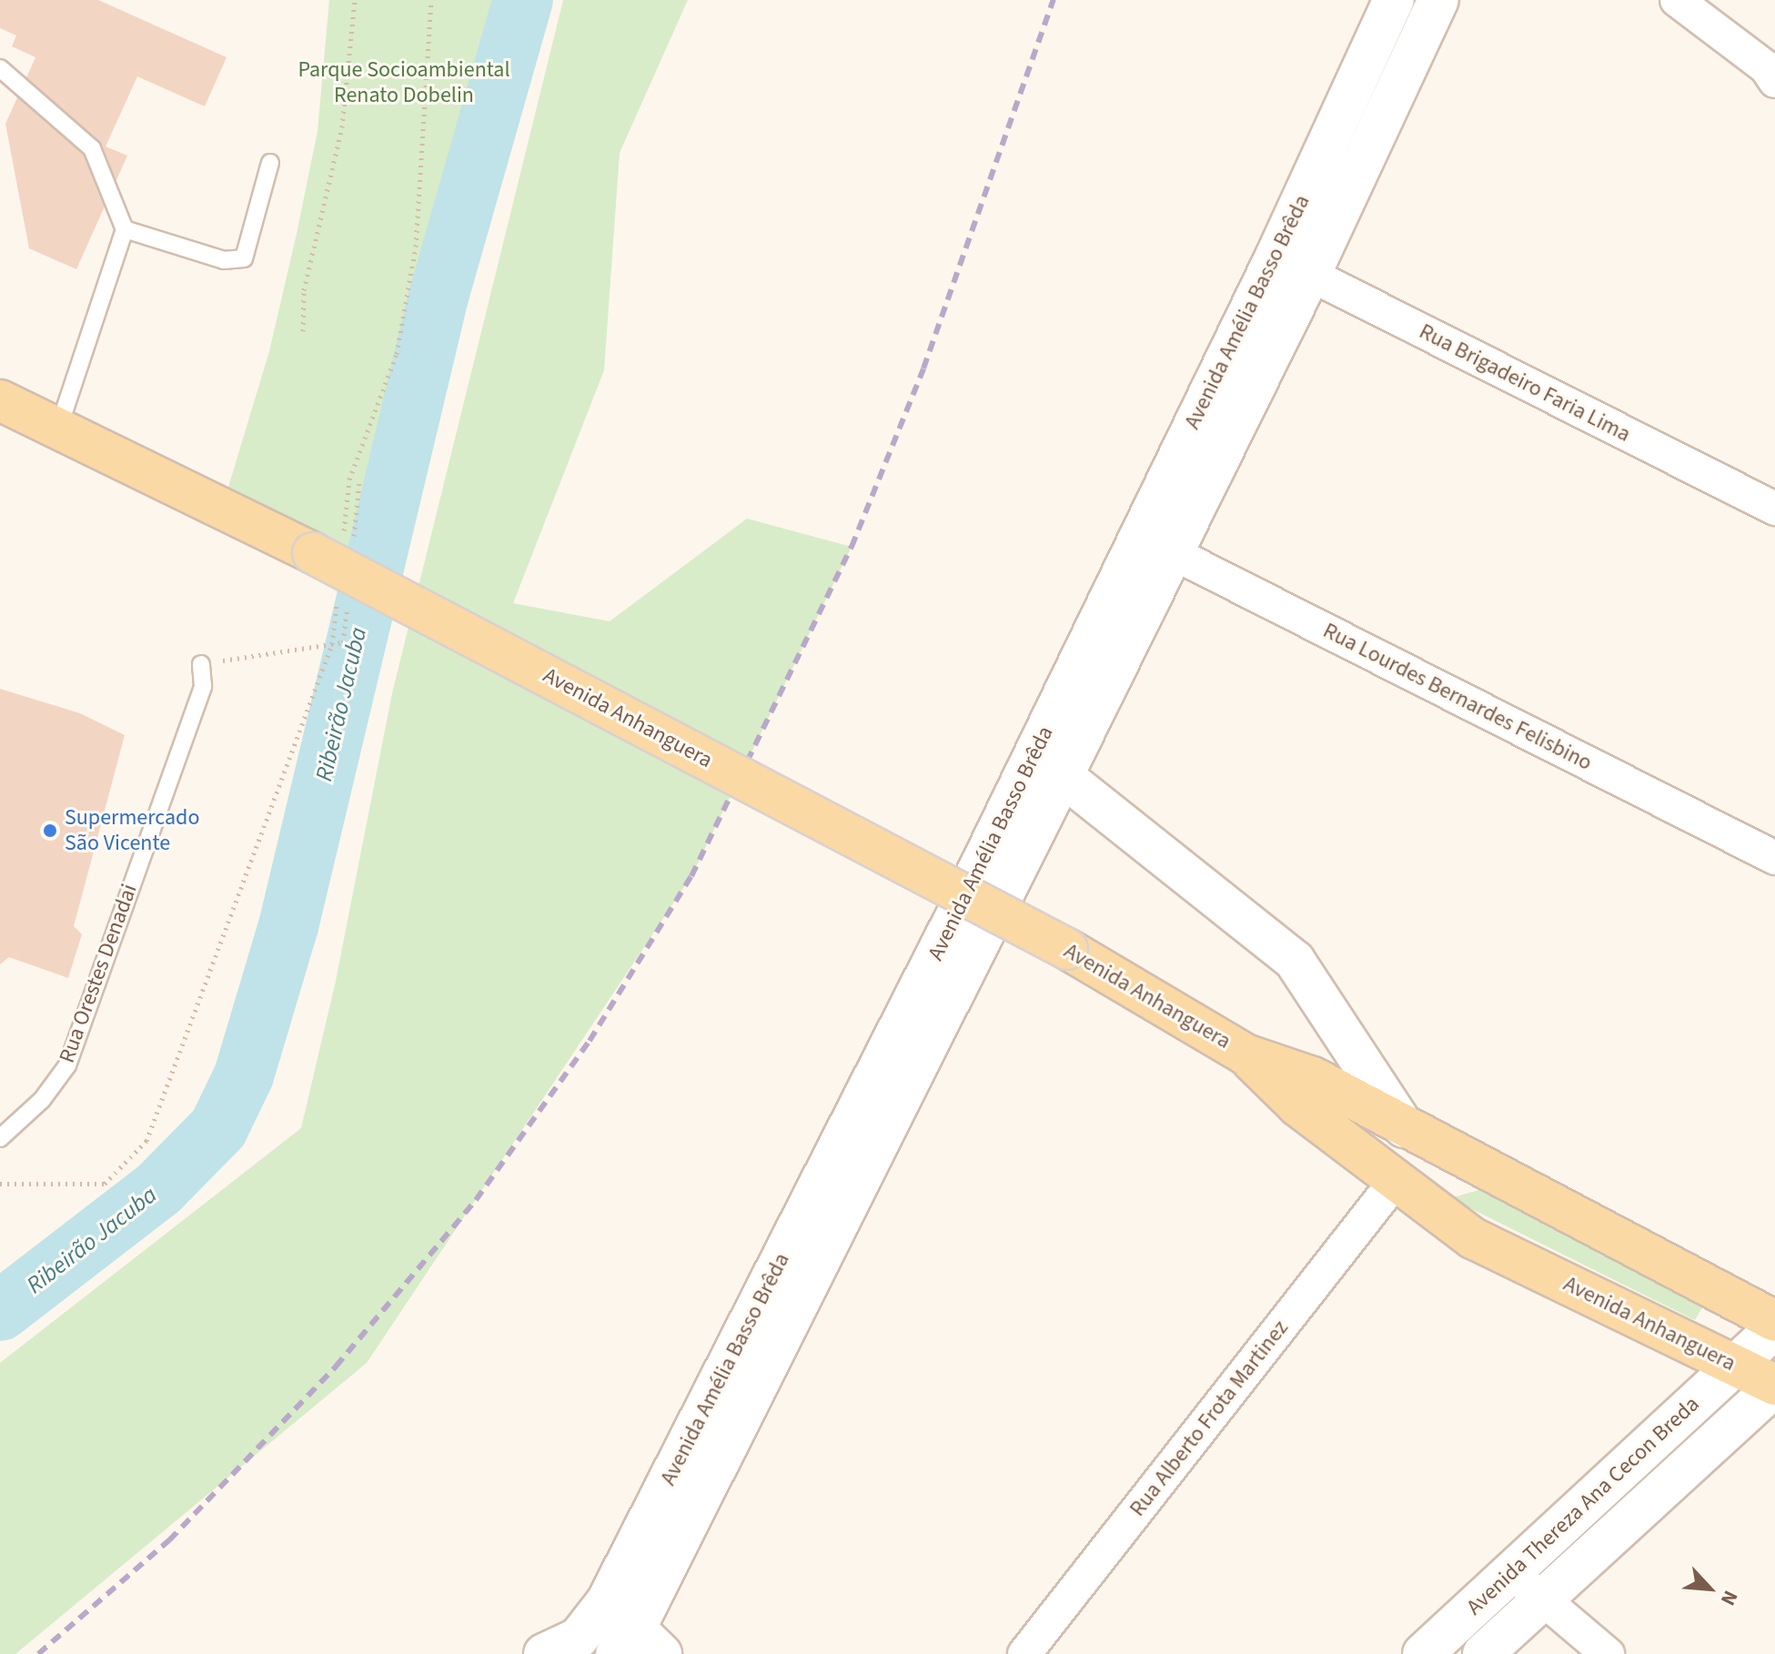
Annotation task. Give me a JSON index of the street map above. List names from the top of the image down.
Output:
{
  "streets": {
    "main road": ["Avenida Anhanguera"],
    "street": [
      "Avenida Amélia Basso Brêda",
      "Rua Brigadeiro Faria Lima",
      "Rua Lourdes Bernardes Felisbino",
      "Rua Alberto Frota Martinez",
      "Avenida Thereza Ana Cecon Breda"
    ],
    "lane": ["Rua Orestes Denadai"]
  },
  "crossings": [
    ["Avenida Amélia Basso Brêda", "Rua Brigadeiro Faria Lima"],
    ["Avenida Amélia Basso Brêda", "Rua Lourdes Bernardes Felisbino"],
    ["Avenida Anhanguera", "Rua Alberto Frota Martinez"],
    ["Avenida Anhanguera", "Avenida Thereza Ana Cecon Breda"]
  ],
  "water": ["Ribeirão Jacuba"],
  "parks": ["Parque Socioambiental Renato Dobelin"],
  "places": ["Supermercado São Vicente"],
  "north": "bottom right"
}
